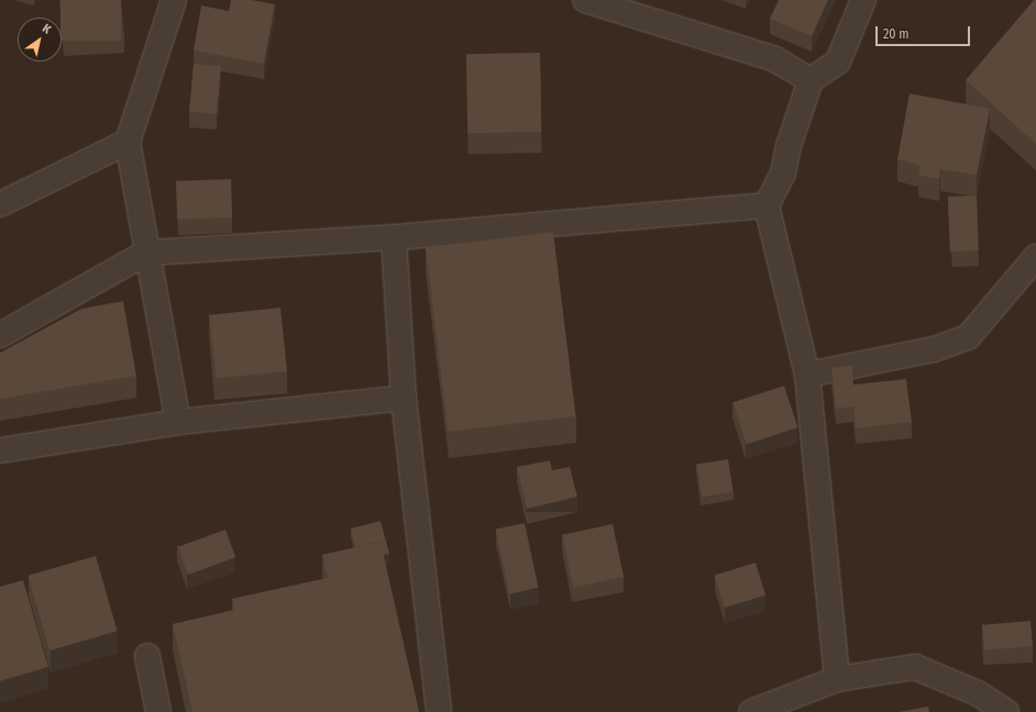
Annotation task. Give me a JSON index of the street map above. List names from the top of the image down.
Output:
{
  "scale_bar": "20 m",
  "north": "top right"
}
